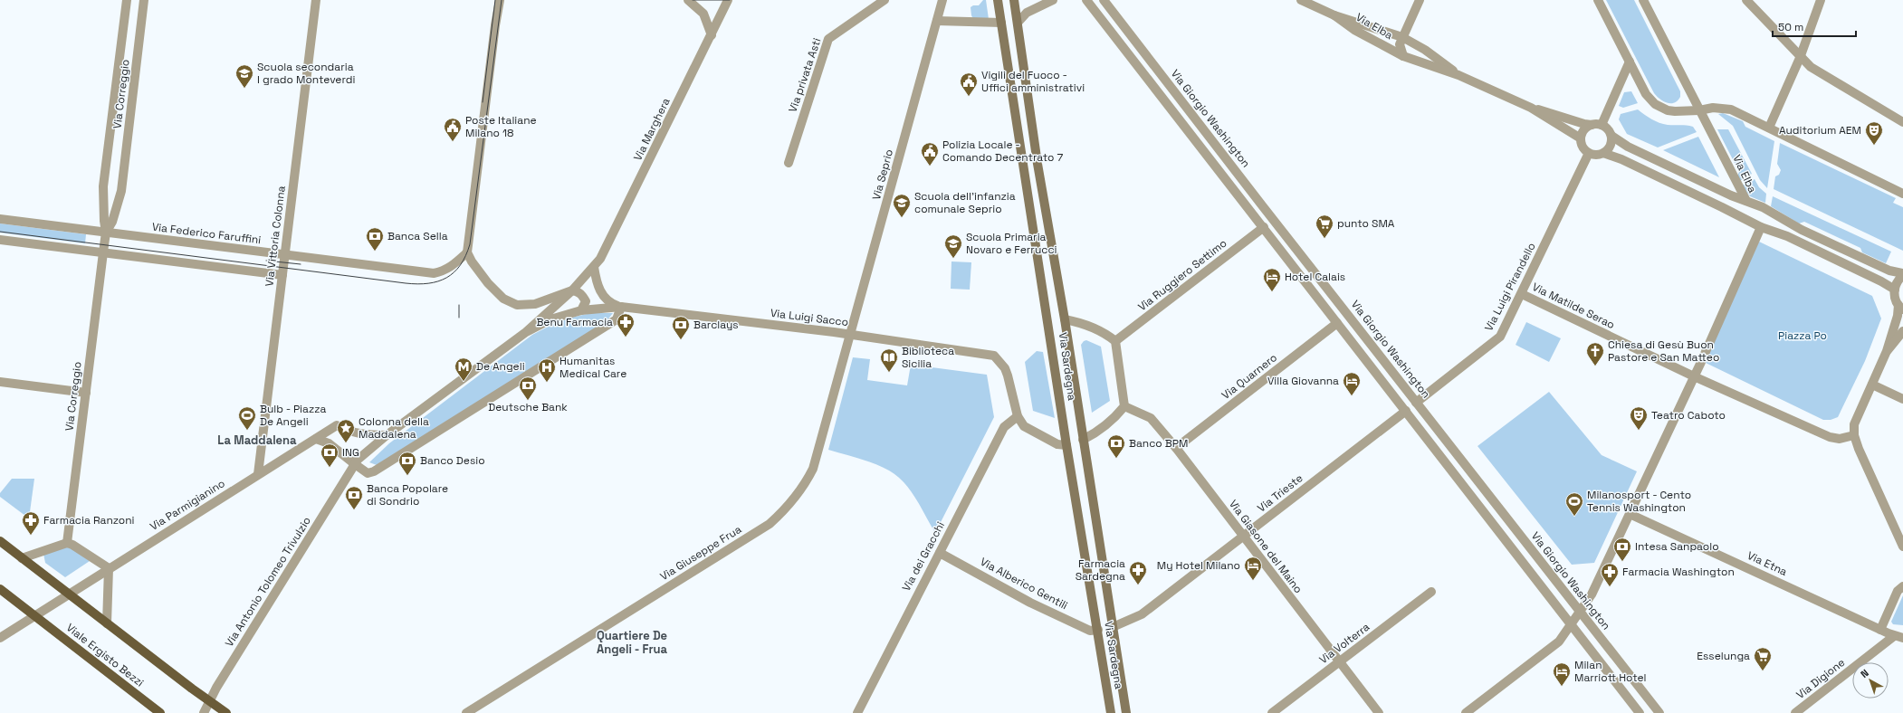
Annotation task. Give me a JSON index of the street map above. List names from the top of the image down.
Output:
{
  "streets": {
    "main road": ["Via Sardegna", "Viale Ergisto Bezzi"],
    "street": [
      "Via Elba",
      "Via privata Asti",
      "Via Correggio",
      "Via Giorgio Washington",
      "Via Marghera",
      "Via Seprio",
      "Via Federico Faruffini",
      "Via Vittoria Colonna",
      "Via Ruggiero Settimo",
      "Via Luigi Pirandello",
      "Via Matilde Serao",
      "Via Luigi Sacco",
      "Via Quarnero",
      "Via Trieste",
      "Via Parmigianino",
      "Via Giasone del Maino",
      "Via Giuseppe Frua",
      "Via dei Gracchi",
      "Via Etna",
      "Via Antonio Tolomeo Trivulzio",
      "Via Alberico Gentili",
      "Via Volterra",
      "Via Digione"
    ]
  },
  "crossings": [
    ["Via Elba", "Via Luigi Pirandello"],
    ["Via Correggio", "Via Federico Faruffini"],
    ["Via Giorgio Washington", "Via Ruggiero Settimo"],
    ["Via Giorgio Washington", "Via Luigi Pirandello"],
    ["Via Giorgio Washington", "Via Quarnero"],
    ["Via Marghera", "Via Antonio Tolomeo Trivulzio"],
    ["Via Seprio", "Via Luigi Sacco"],
    ["Via Seprio", "Via Giuseppe Frua"],
    ["Via Federico Faruffini", "Via Vittoria Colonna"],
    ["Via Vittoria Colonna", "Via Parmigianino"],
    ["Via Luigi Pirandello", "Via Matilde Serao"],
    ["Via Luigi Pirandello", "Via Trieste"],
    ["Via Luigi Sacco", "Via Giuseppe Frua"],
    ["Via Luigi Sacco", "Via dei Gracchi"],
    ["Via Sardegna", "Via Trieste"],
    ["Via Sardegna", "Via Alberico Gentili"],
    ["Via Quarnero", "Via Giasone del Maino"],
    ["Via Trieste", "Via Giasone del Maino"],
    ["Via Parmigianino", "Via Antonio Tolomeo Trivulzio"],
    ["Via Parmigianino", "Viale Ergisto Bezzi"],
    ["Via Giasone del Maino", "Via Volterra"],
    ["Via dei Gracchi", "Via Alberico Gentili"],
    ["Via Etna", "Via Digione"]
  ],
  "districts": ["La Maddalena", "Quartiere De Angeli - Frua"],
  "parks": ["Piazza Po"],
  "places": {
    "school or university": ["Scuola secondaria I grado Monteverdi", "Scuola dell'infanzia comunale Seprio", "Scuola Primaria Novaro e Ferrucci"],
    "public building": ["Vigili del Fuoco - Uffici amministrativi", "Poste Italiane Milano 18", "Polizia Locale - Comando Decentrato 7"],
    "theatre": ["Auditorium AEM", "Teatro Caboto"],
    "supermarket": ["punto SMA", "Esselunga"],
    "bank": [
      "Banca Sella",
      "Barclays",
      "Deutsche Bank",
      "Banco BPM",
      "ING",
      "Banco Desio",
      "Banca Popolare di Sondrio",
      "Intesa Sanpaolo"
    ],
    "hotel": [
      "Hotel Calais",
      "Villa Giovanna",
      "My Hotel Milano",
      "Milan Marriott Hotel"
    ],
    "pharmacy": [
      "Benu Farmacia",
      "Farmacia Ranzoni",
      "Farmacia Sardegna",
      "Farmacia Washington"
    ],
    "church": ["Chiesa di Gesù Buon Pastore e San Matteo"],
    "library": ["Biblioteca Sicilia"],
    "metro station": ["De Angeli"],
    "hospital": ["Humanitas Medical Care"],
    "sports": ["Bulb - Piazza De Angeli", "Milanosport - Cento Tennis Washington"],
    "place": ["Colonna della Maddalena"]
  },
  "scale_bar": "50 m",
  "north": "top left"
}
